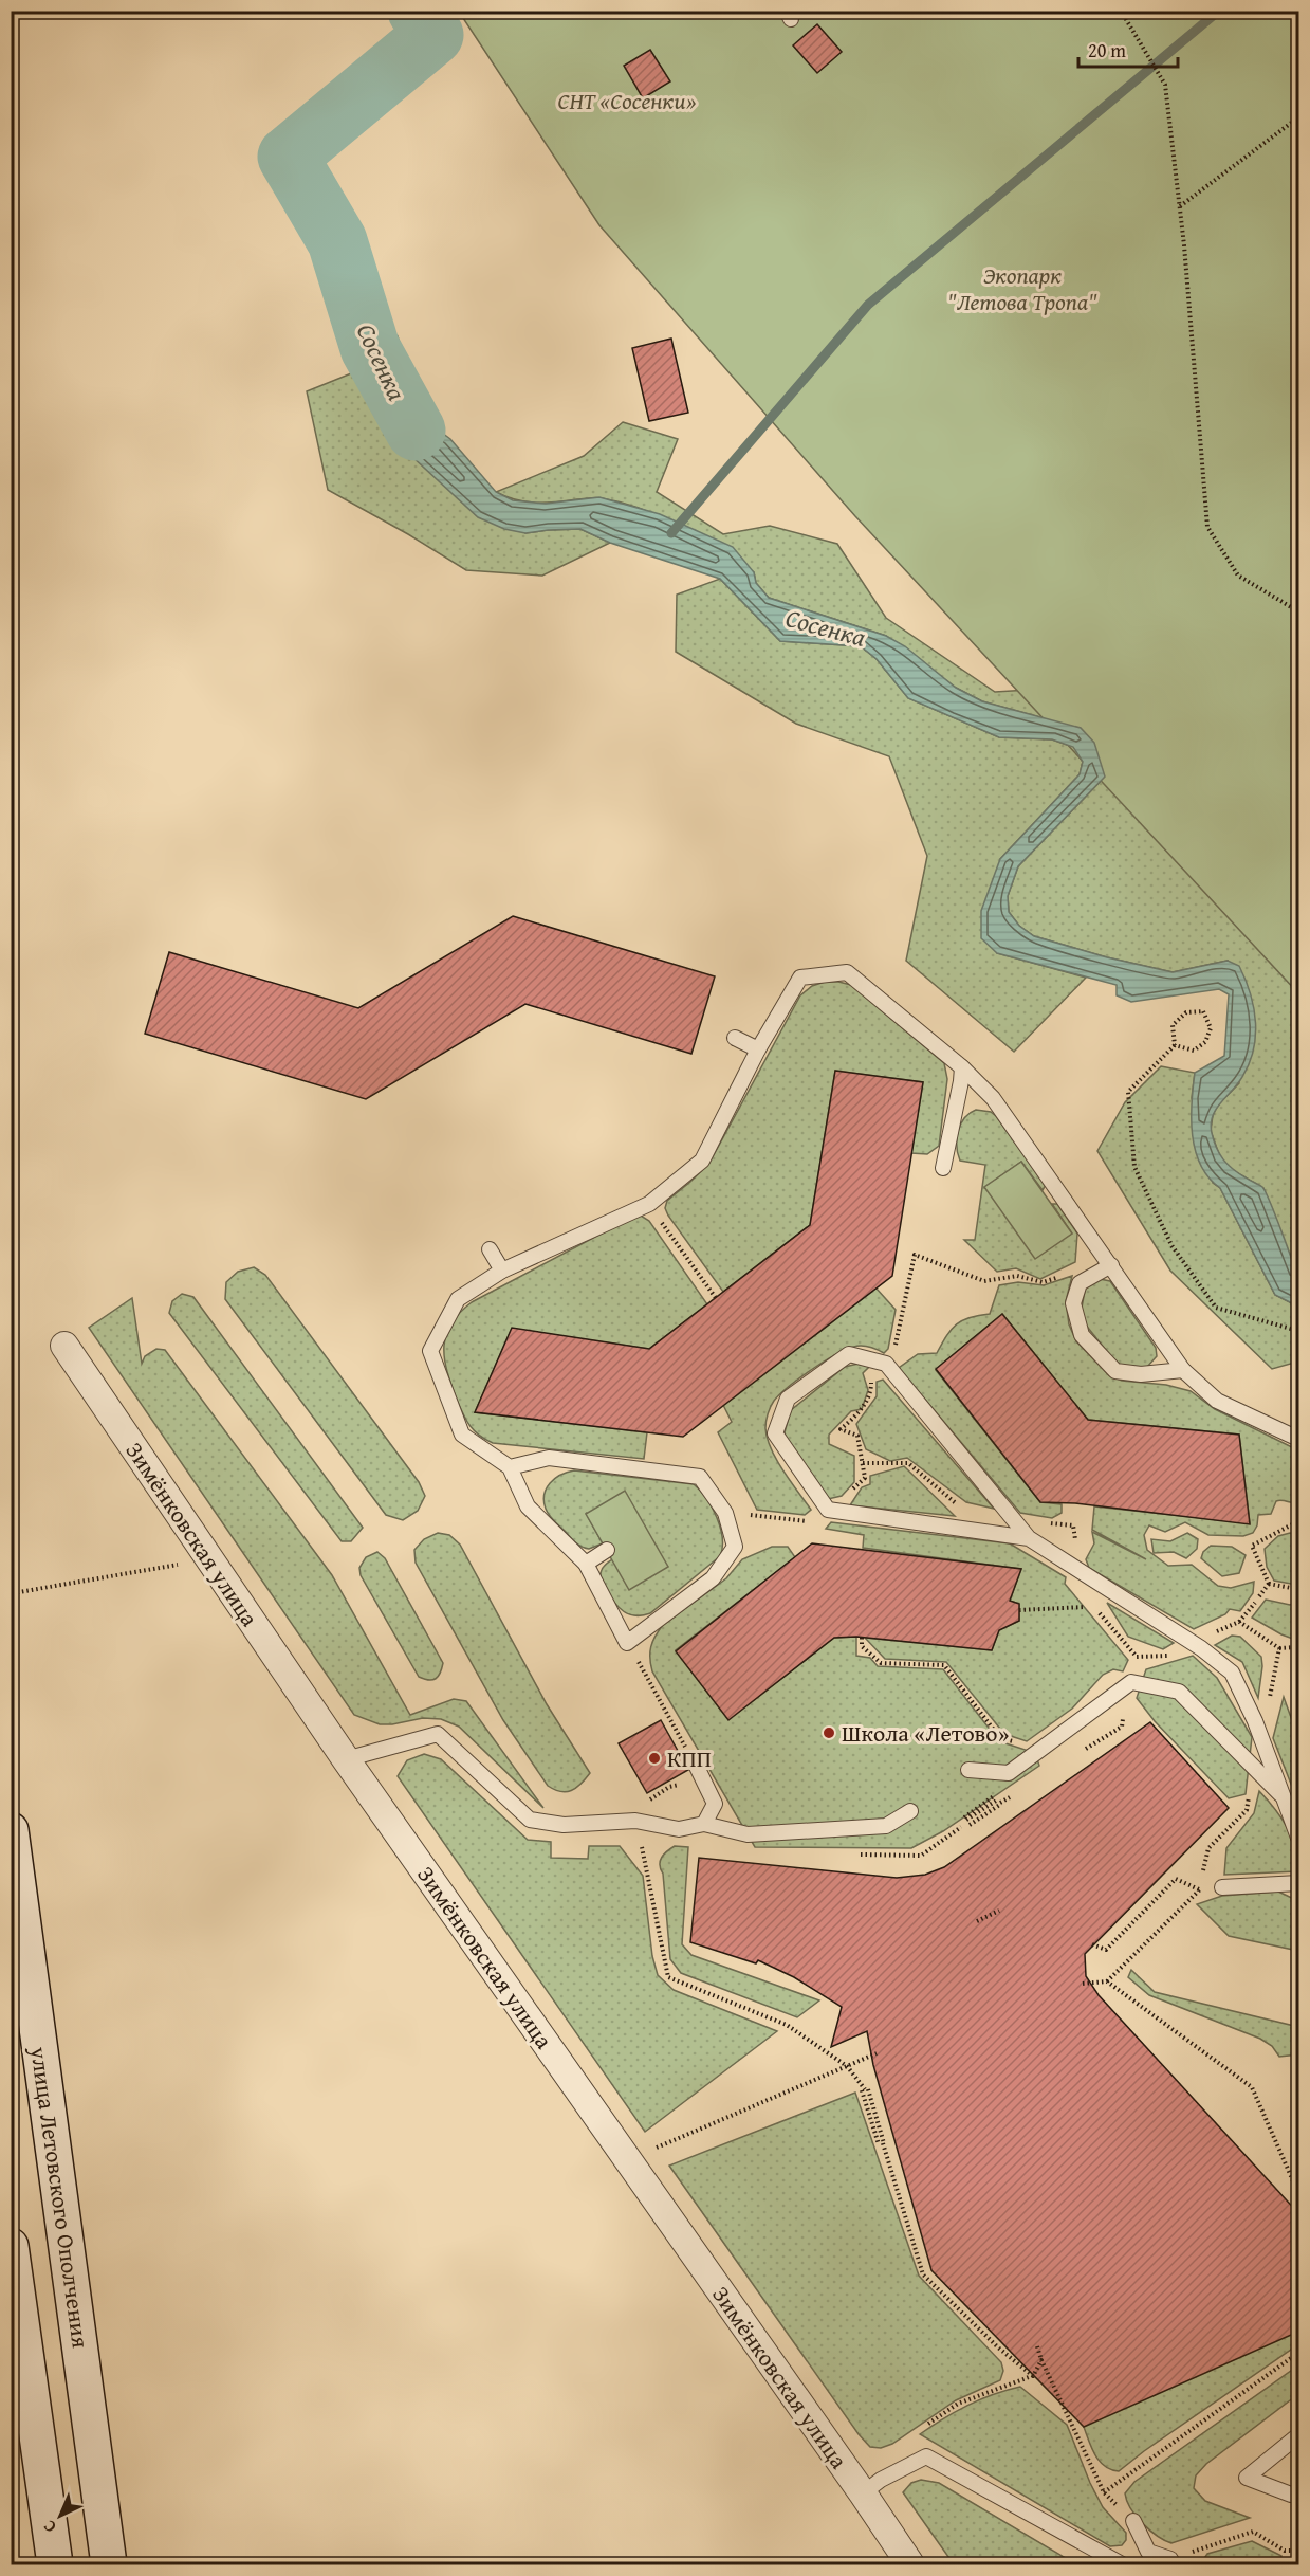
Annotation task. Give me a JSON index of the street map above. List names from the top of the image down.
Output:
{
  "streets": {
    "main road": ["улица Летовского Ополчения"],
    "street": ["Зимёнковская улица"]
  },
  "water": ["Сосенка"],
  "parks": ["СНТ «Сосенки»", "Экопарк \"Летова Тропа\""],
  "places": ["Школа «Летово»", "КПП"],
  "scale_bar": "20 m",
  "north": "bottom left"
}
